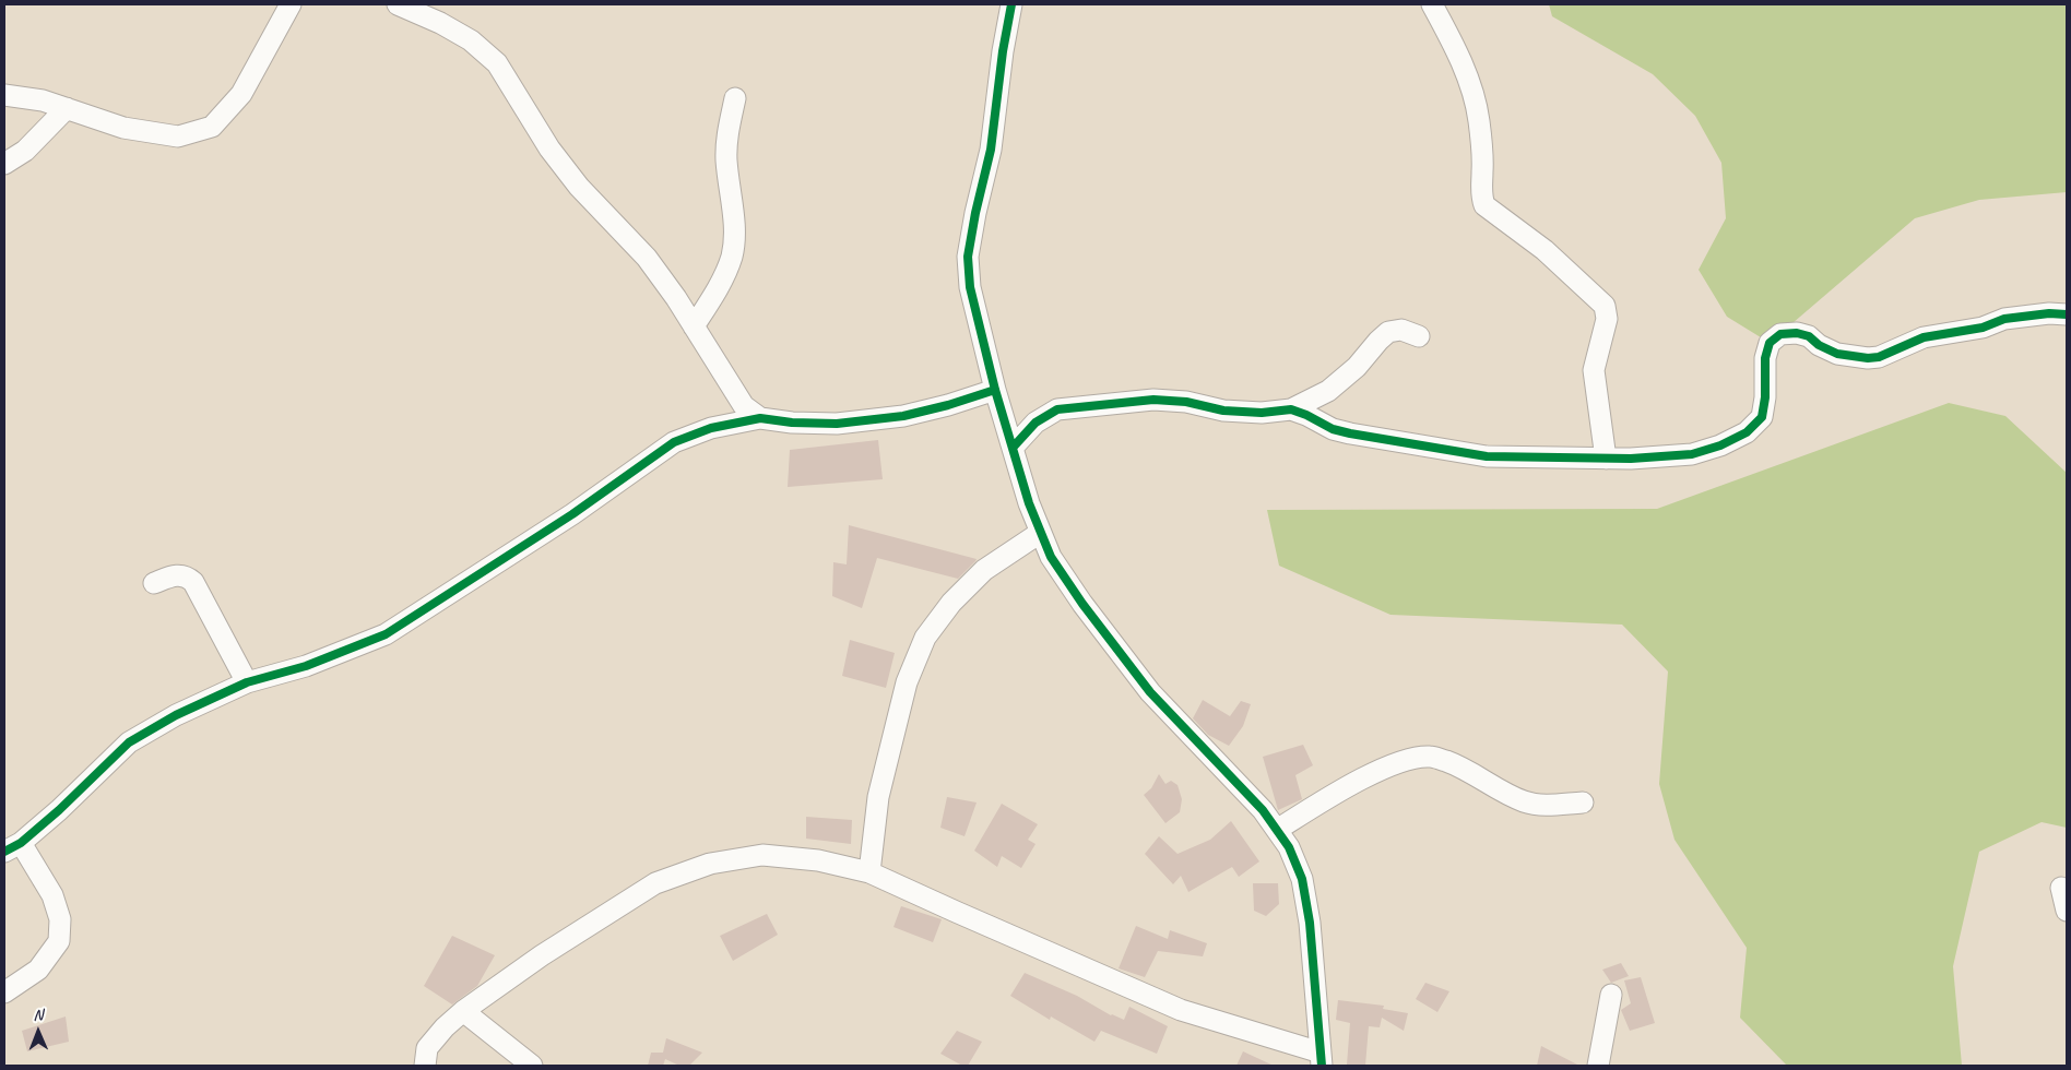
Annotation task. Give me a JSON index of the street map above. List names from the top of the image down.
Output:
{
  "north": "top"
}
